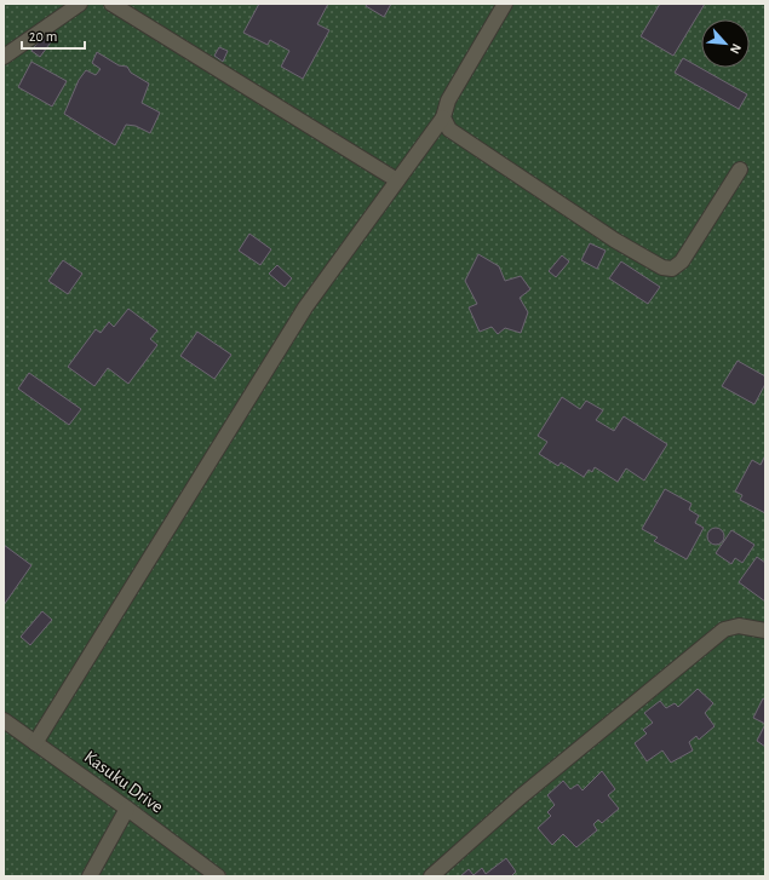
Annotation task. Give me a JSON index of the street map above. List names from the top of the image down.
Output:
{
  "streets": {
    "street": ["Kasuku Drive"]
  },
  "scale_bar": "20 m",
  "north": "bottom right"
}
